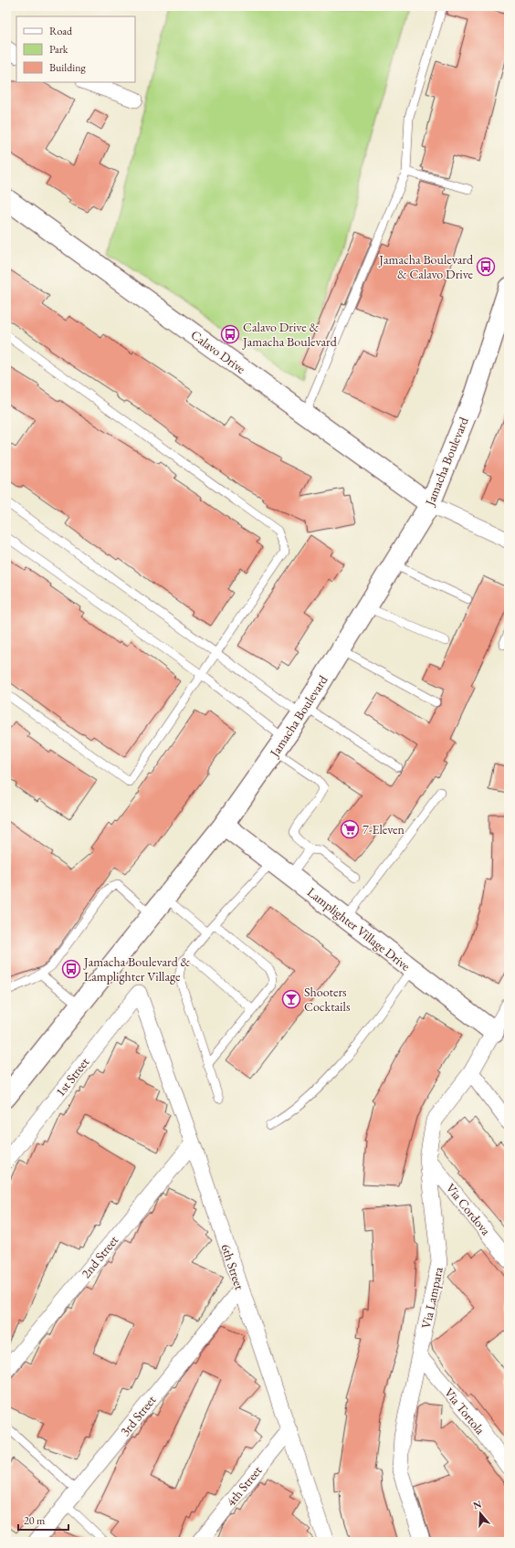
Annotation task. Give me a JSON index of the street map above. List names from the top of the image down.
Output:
{
  "streets": {
    "main road": ["Calavo Drive", "Jamacha Boulevard", "Lamplighter Village Drive"],
    "street": [
      "1st Street",
      "Via Cordova",
      "2nd Street",
      "6th Street",
      "Via Lampara",
      "Via Tortola",
      "3rd Street",
      "4th Street"
    ]
  },
  "crossings": [
    ["Calavo Drive", "Jamacha Boulevard"],
    ["Jamacha Boulevard", "Lamplighter Village Drive"],
    ["Lamplighter Village Drive", "Via Lampara"],
    ["1st Street", "6th Street"],
    ["Via Cordova", "Via Lampara"],
    ["2nd Street", "6th Street"],
    ["6th Street", "3rd Street"],
    ["6th Street", "4th Street"],
    ["Via Lampara", "Via Tortola"]
  ],
  "places": {
    "bus stop": ["Jamacha Boulevard & Calavo Drive", "Calavo Drive & Jamacha Boulevard", "Jamacha Boulevard & Lamplighter Village"],
    "supermarket": ["7-Eleven"],
    "bar": ["Shooters Cocktails"]
  },
  "legend": ["Road", "Park", "Building"],
  "scale_bar": "20 m",
  "north": "top"
}
